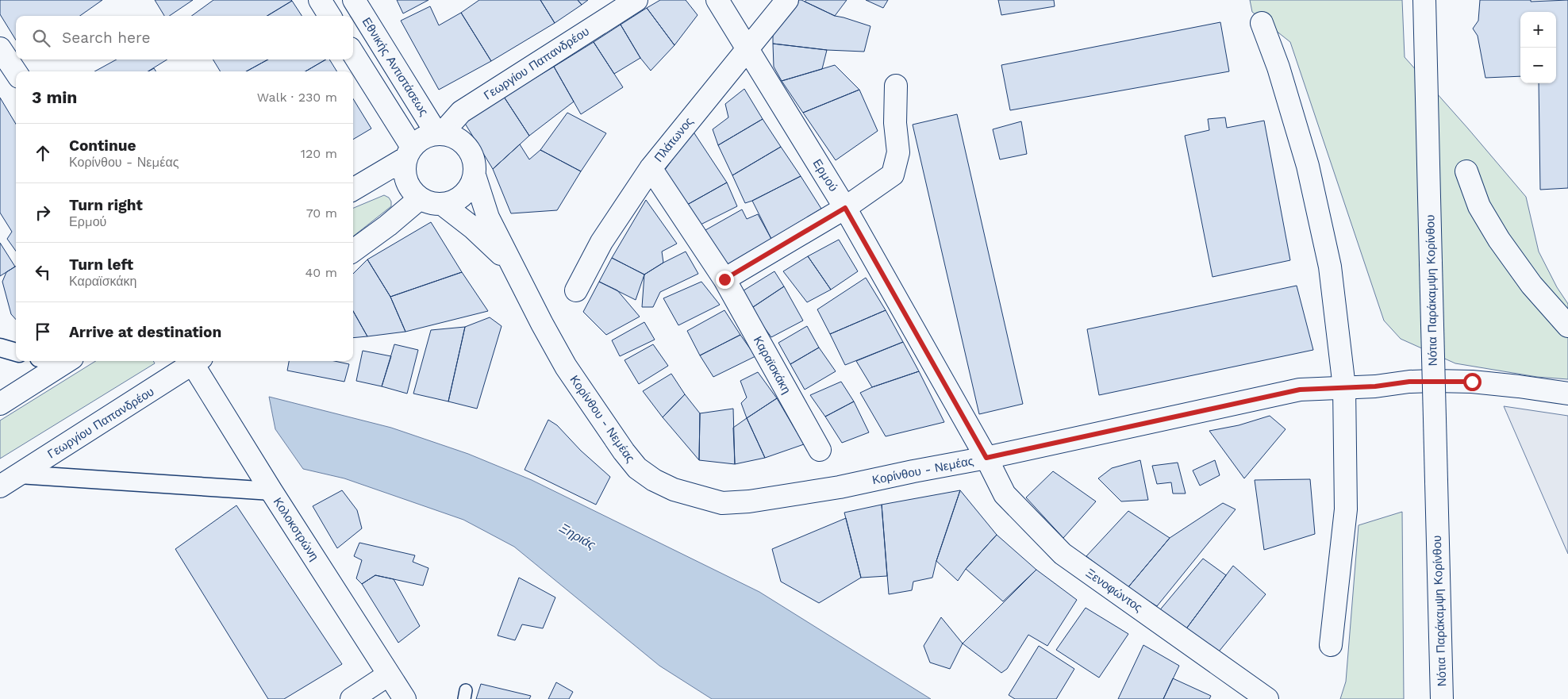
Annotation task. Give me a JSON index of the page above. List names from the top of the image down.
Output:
{
  "streets": {
    "main road": [
      "Γεωργίου Παπανδρέου",
      "Εθνικής Αντιστάσεως",
      "Πλάτωνος",
      "Ερμού",
      "Νότια Παράκαμψη Κορίνθου",
      "Καραϊσκάκη",
      "Κορίνθου - Νεμέας",
      "Κολοκοτρώνη",
      "Ξενοφώντος"
    ]
  },
  "crossings": [
    ["Γεωργίου Παπανδρέου", "Εθνικής Αντιστάσεως"],
    ["Γεωργίου Παπανδρέου", "Κορίνθου - Νεμέας"],
    ["Εθνικής Αντιστάσεως", "Κορίνθου - Νεμέας"],
    ["Πλάτωνος", "Ερμού"],
    ["Πλάτωνος", "Καραϊσκάκη"],
    ["Ερμού", "Κορίνθου - Νεμέας"],
    ["Ερμού", "Ξενοφώντος"],
    ["Κορίνθου - Νεμέας", "Ξενοφώντος"]
  ],
  "water": ["Ξηριάς"],
  "page": {
    "map_buttons": ["+", "−"],
    "search": "Search here",
    "heading": ["3 min", "Walk · 230 m"],
    "list": [
      ["Continue", "Κορίνθου - Νεμέας", "120 m"],
      ["Turn right", "Ερμού", "70 m"],
      ["Turn left", "Καραϊσκάκη", "40 m"],
      "Arrive at destination"
    ]
  }
}
